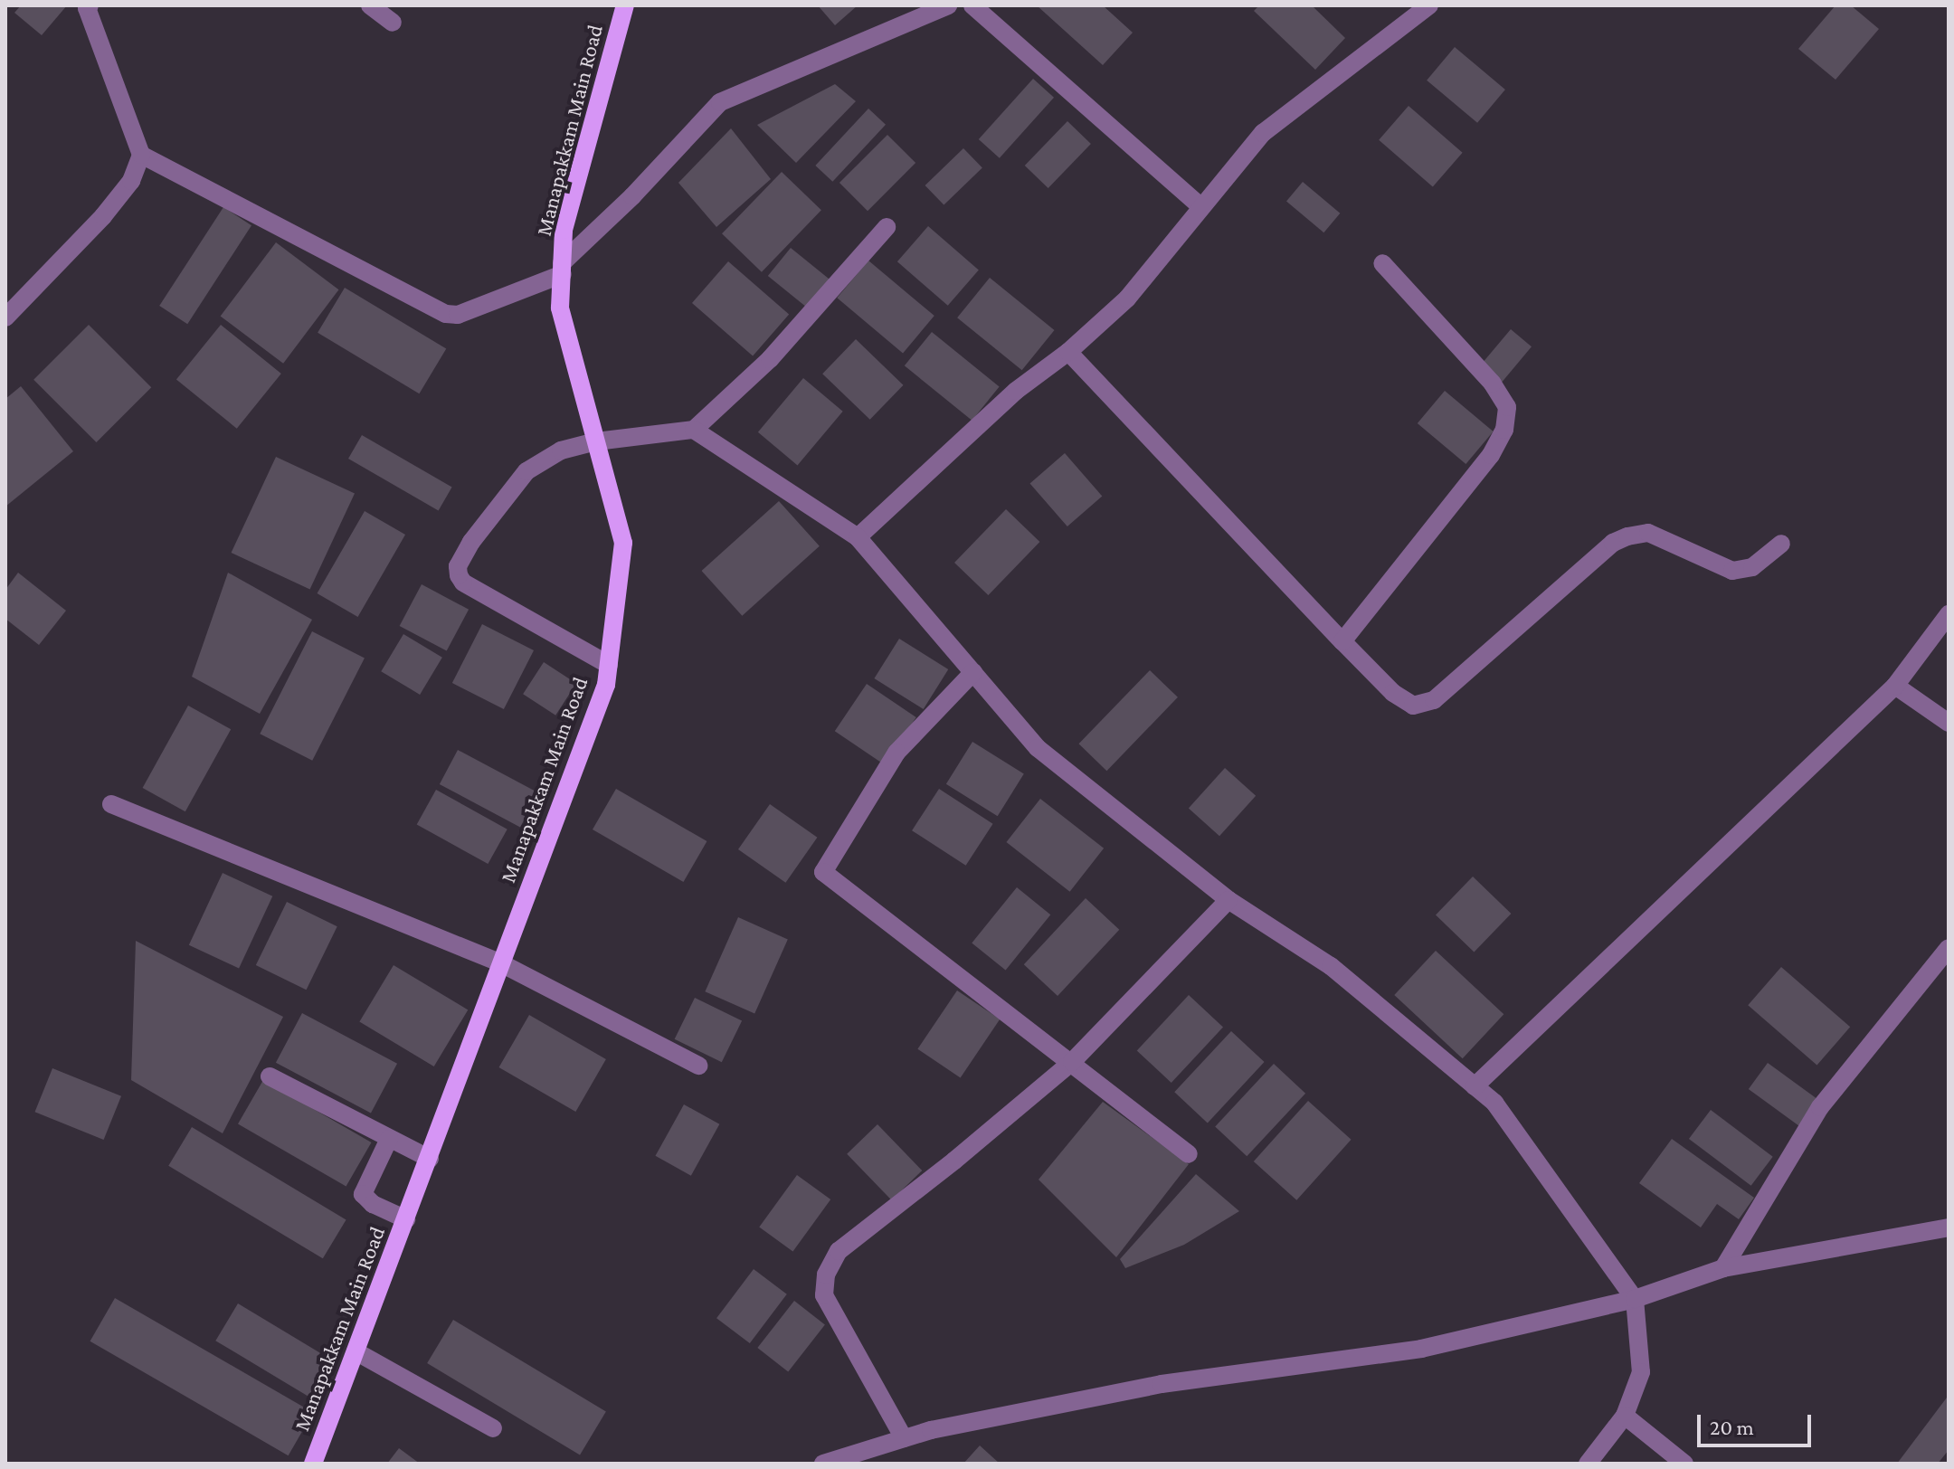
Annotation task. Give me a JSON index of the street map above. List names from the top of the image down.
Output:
{
  "streets": {
    "main road": ["Manapakkam Main Road"]
  },
  "scale_bar": "20 m"
}
